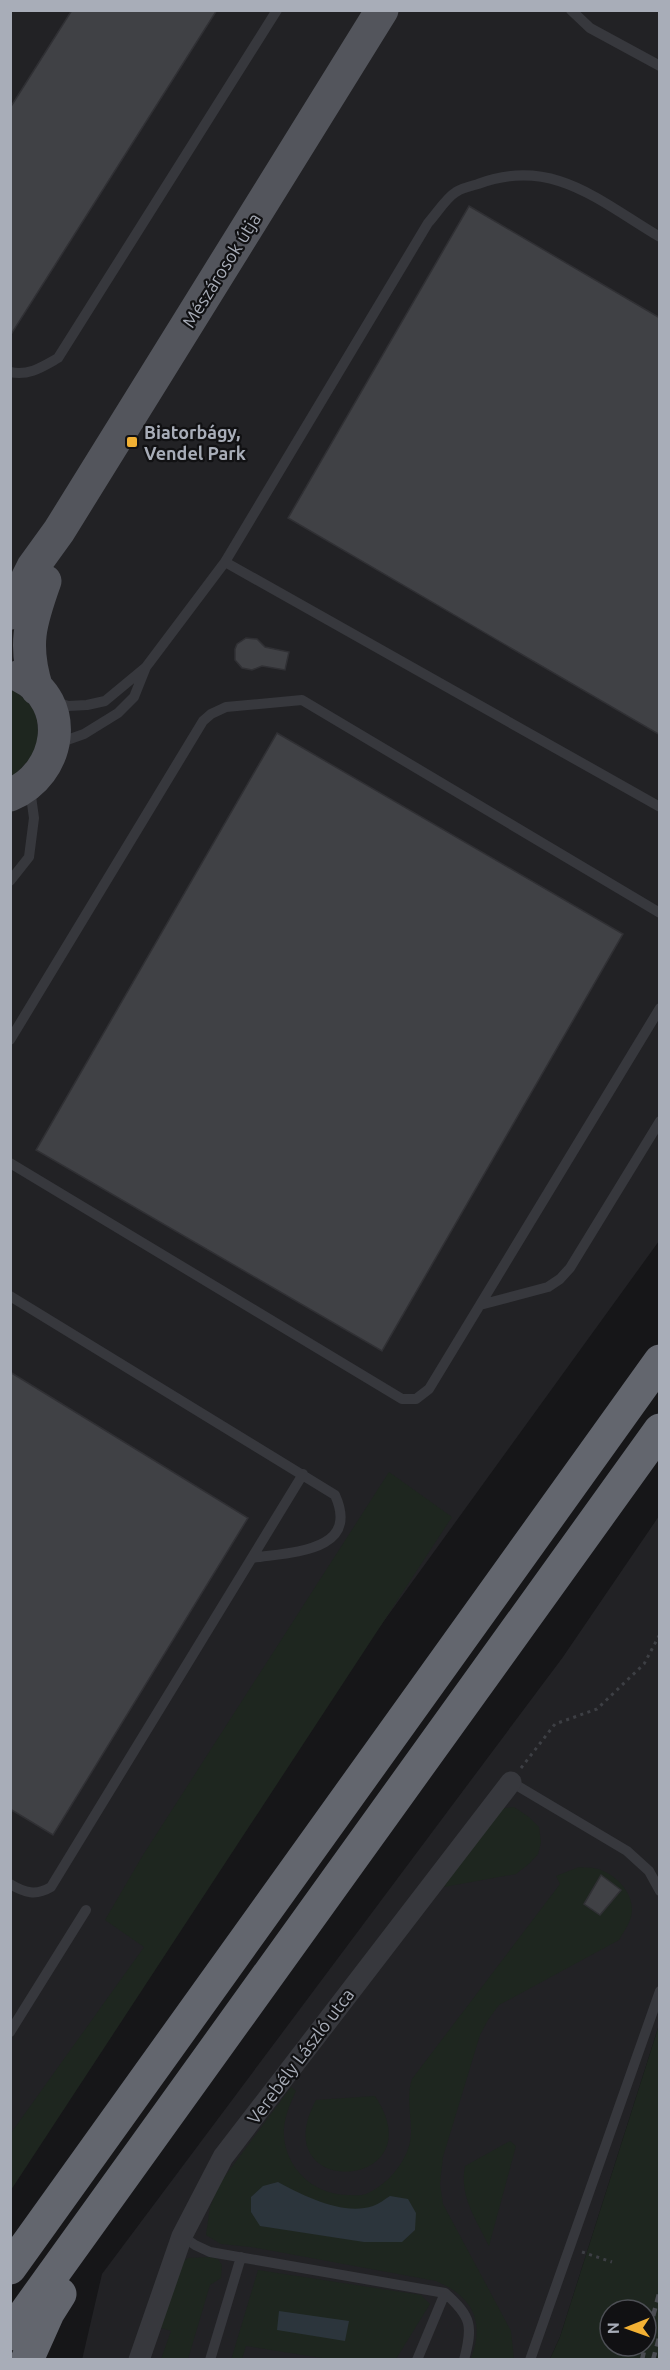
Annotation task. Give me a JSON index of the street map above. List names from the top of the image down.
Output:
{
  "streets": {
    "main road": ["Mészárosok útja"],
    "street": ["Verebély László utca"]
  },
  "places": {
    "transit": ["Biatorbágy, Vendel Park"]
  },
  "north": "left"
}
